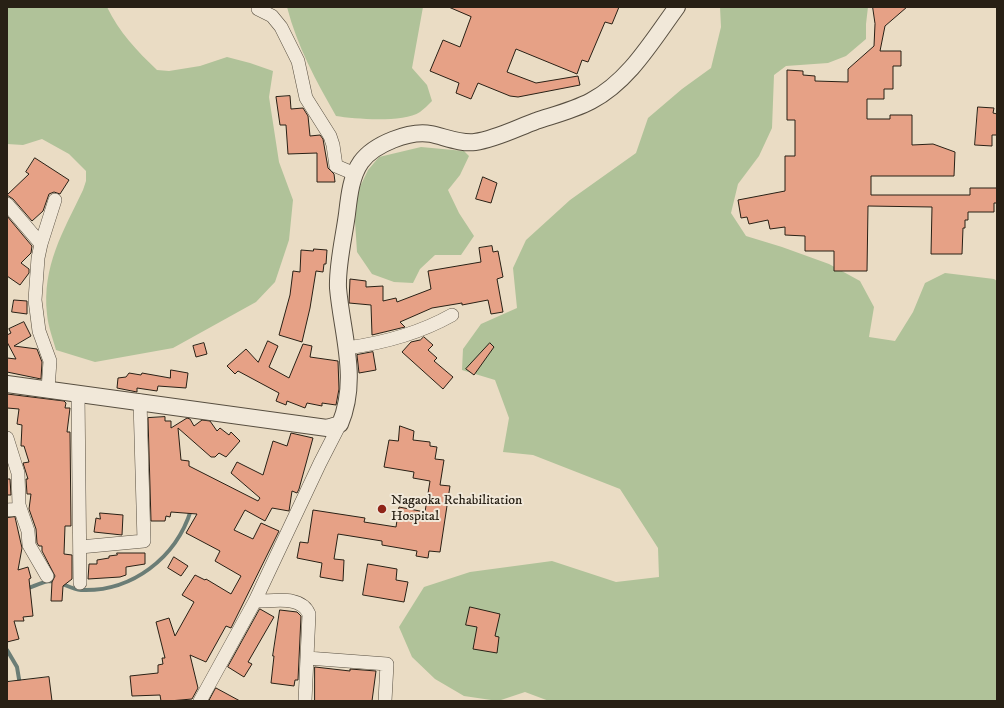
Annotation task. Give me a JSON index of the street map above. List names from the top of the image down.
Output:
{
  "places": ["Nagaoka Rehabilitation Hospital"]
}
